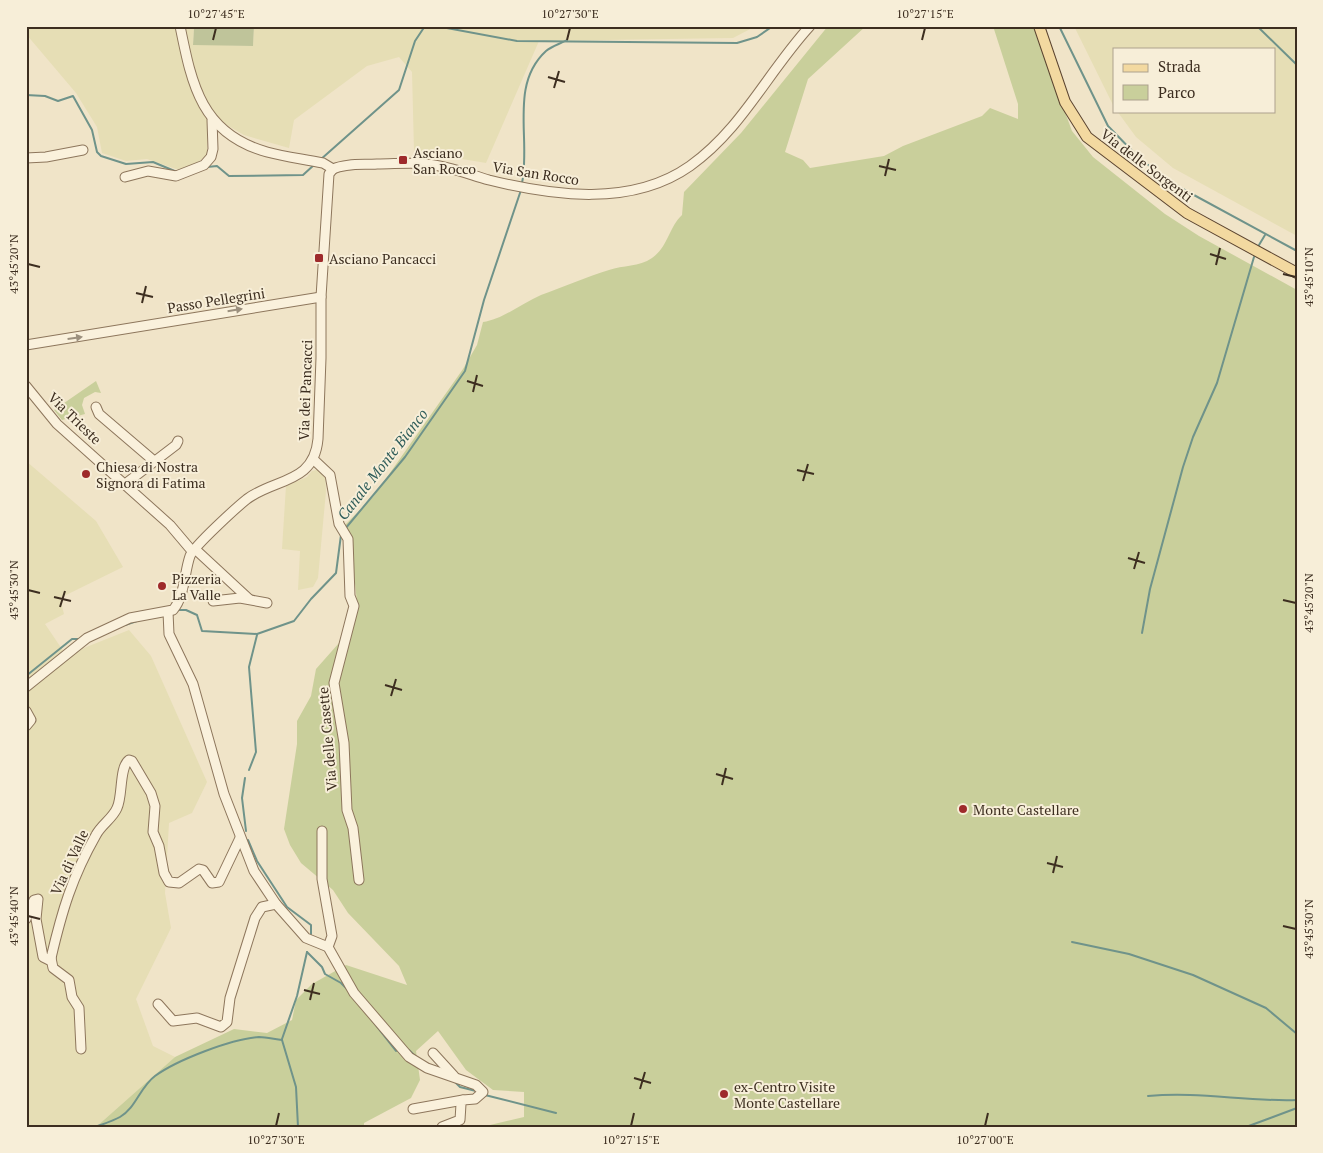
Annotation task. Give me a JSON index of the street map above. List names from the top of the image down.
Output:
{
  "streets": {
    "main road": ["Via delle Sorgenti"],
    "street": [
      "Via San Rocco",
      "Passo Pellegrini",
      "Via dei Pancacci",
      "Via Trieste",
      "Via delle Casette",
      "Via di Valle"
    ]
  },
  "crossings": [
    ["Via San Rocco", "Via dei Pancacci"],
    ["Passo Pellegrini", "Via dei Pancacci"],
    ["Via dei Pancacci", "Via Trieste"],
    ["Via dei Pancacci", "Via delle Casette"]
  ],
  "one_way": ["Passo Pellegrini"],
  "water": ["Canale Monte Bianco"],
  "places": {
    "transit": ["Asciano San Rocco", "Asciano Pancacci"],
    "other": [
      "Chiesa di Nostra Signora di Fatima",
      "Pizzeria La Valle",
      "Monte Castellare",
      "ex-Centro Visite Monte Castellare"
    ]
  },
  "legend": ["Strada", "Parco"],
  "coordinates": [
    "10°27'45\"E",
    "10°27'30\"E",
    "10°27'15\"E",
    "43°45'20\"N",
    "43°45'10\"N",
    "43°45'30\"N",
    "43°45'40\"N",
    "10°27'00\"E"
  ]
}
